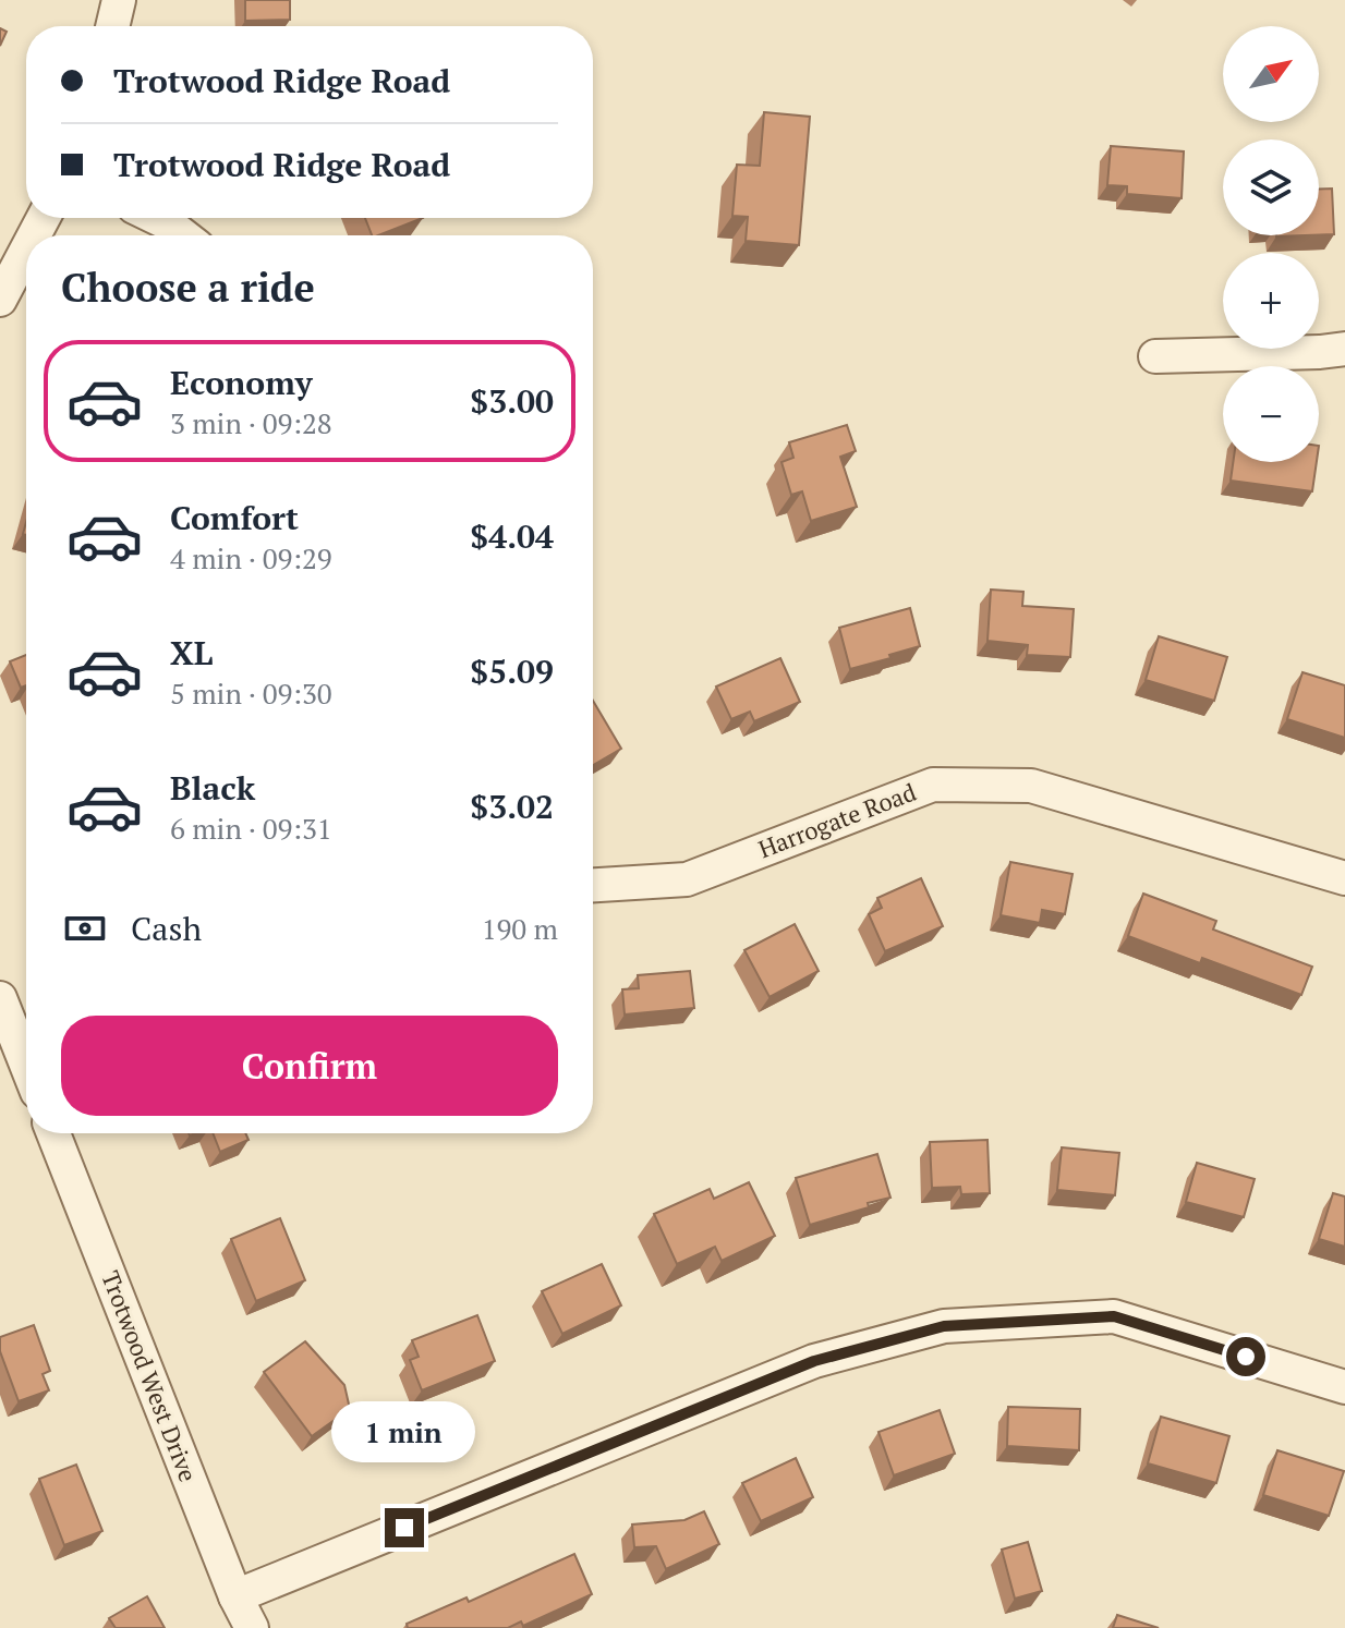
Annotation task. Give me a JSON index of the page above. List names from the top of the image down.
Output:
{
  "streets": {
    "street": ["Harrogate Road", "Trotwood West Drive"]
  },
  "north": "top right",
  "page": {
    "map_buttons": ["+", "−"],
    "banner": ["Trotwood Ridge Road", "Trotwood Ridge Road"],
    "heading": "Choose a ride",
    "list": [
      {
        "name": "Economy",
        "note": "3 min · 09:28",
        "value": "$3.00"
      },
      {
        "name": "Comfort",
        "note": "4 min · 09:29",
        "value": "$4.04"
      },
      {
        "name": "XL",
        "note": "5 min · 09:30",
        "value": "$5.09"
      },
      {
        "name": "Black",
        "note": "6 min · 09:31",
        "value": "$3.02"
      }
    ],
    "pay": ["Cash", "190 m"],
    "buttons": "Confirm",
    "bubble": "1 min"
  }
}
